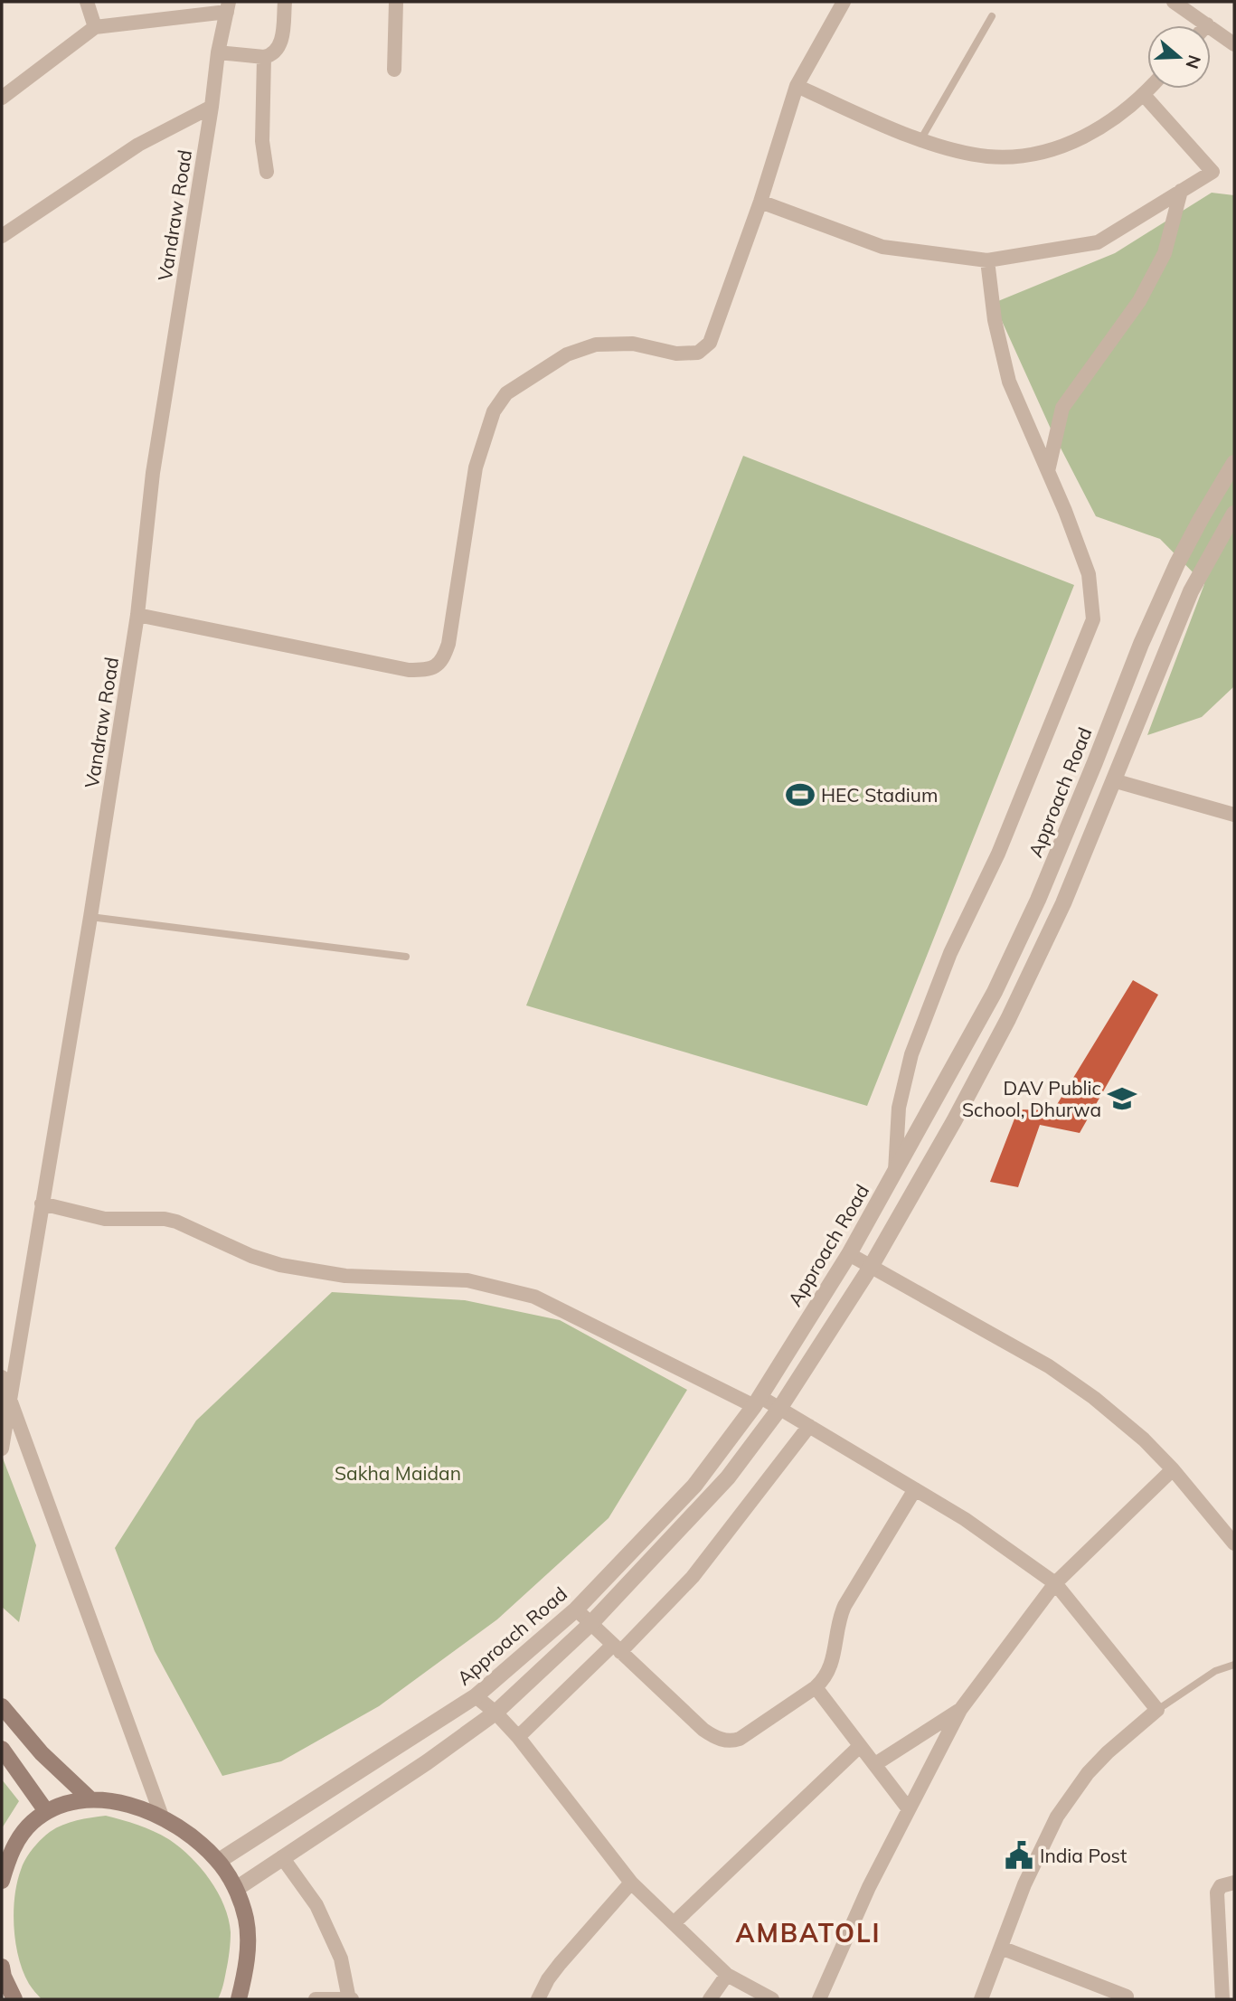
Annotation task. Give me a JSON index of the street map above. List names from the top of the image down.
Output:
{
  "streets": {
    "street": ["Vandraw Road", "Approach Road"]
  },
  "districts": ["AMBATOLI"],
  "parks": ["Sakha Maidan"],
  "places": {
    "sports": ["HEC Stadium"],
    "school or university": ["DAV Public School, Dhurwa"],
    "public building": ["India Post"]
  },
  "north": "right"
}
